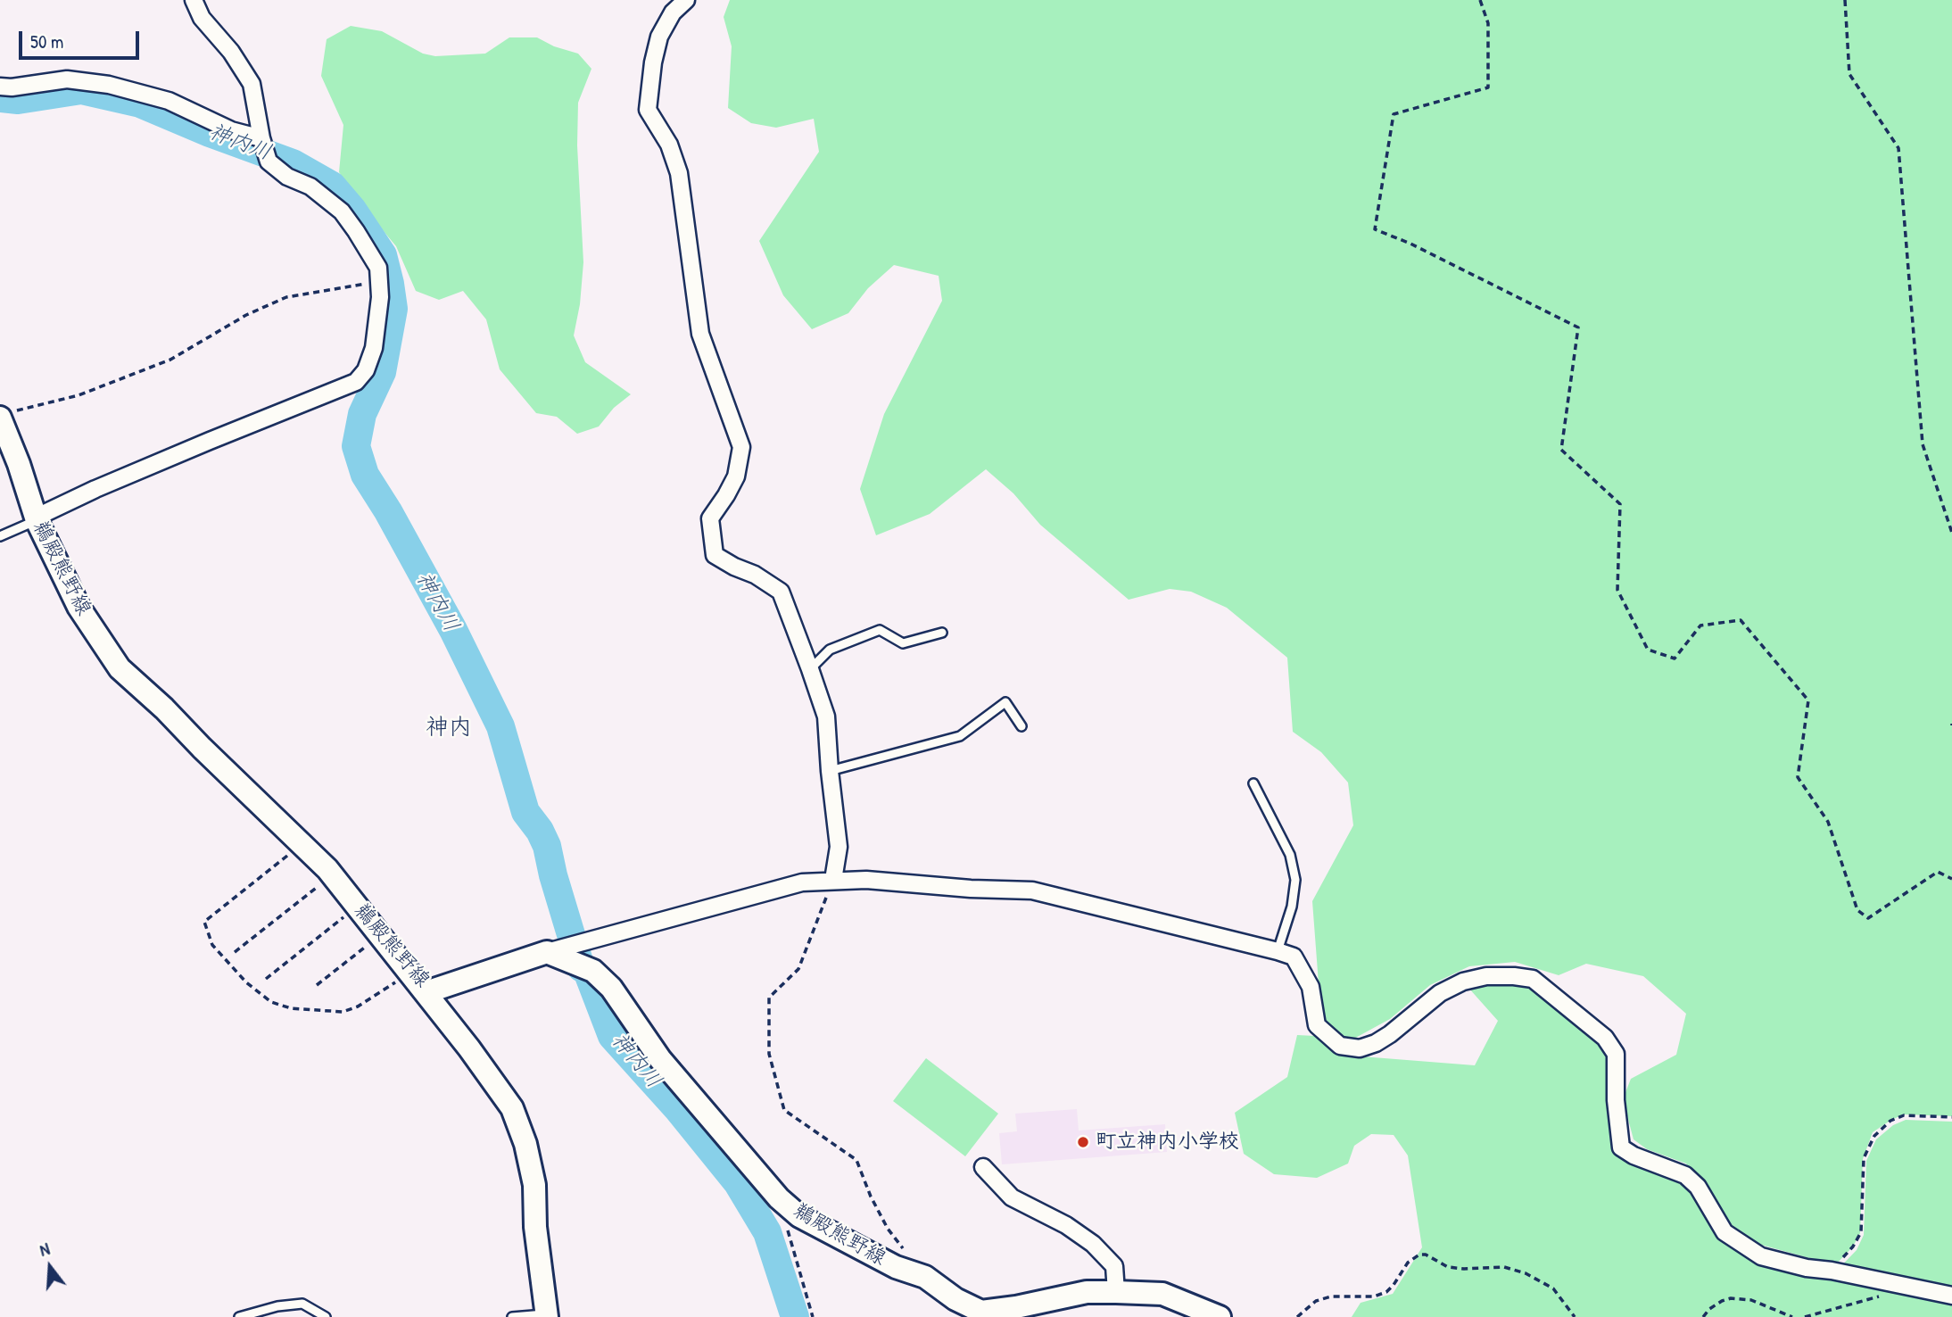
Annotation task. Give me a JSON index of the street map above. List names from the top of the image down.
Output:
{
  "streets": {
    "main road": ["鵜殿熊野線"]
  },
  "districts": ["神内"],
  "water": ["神内川"],
  "places": ["町立神内小学校"],
  "scale_bar": "50 m",
  "north": "top"
}
